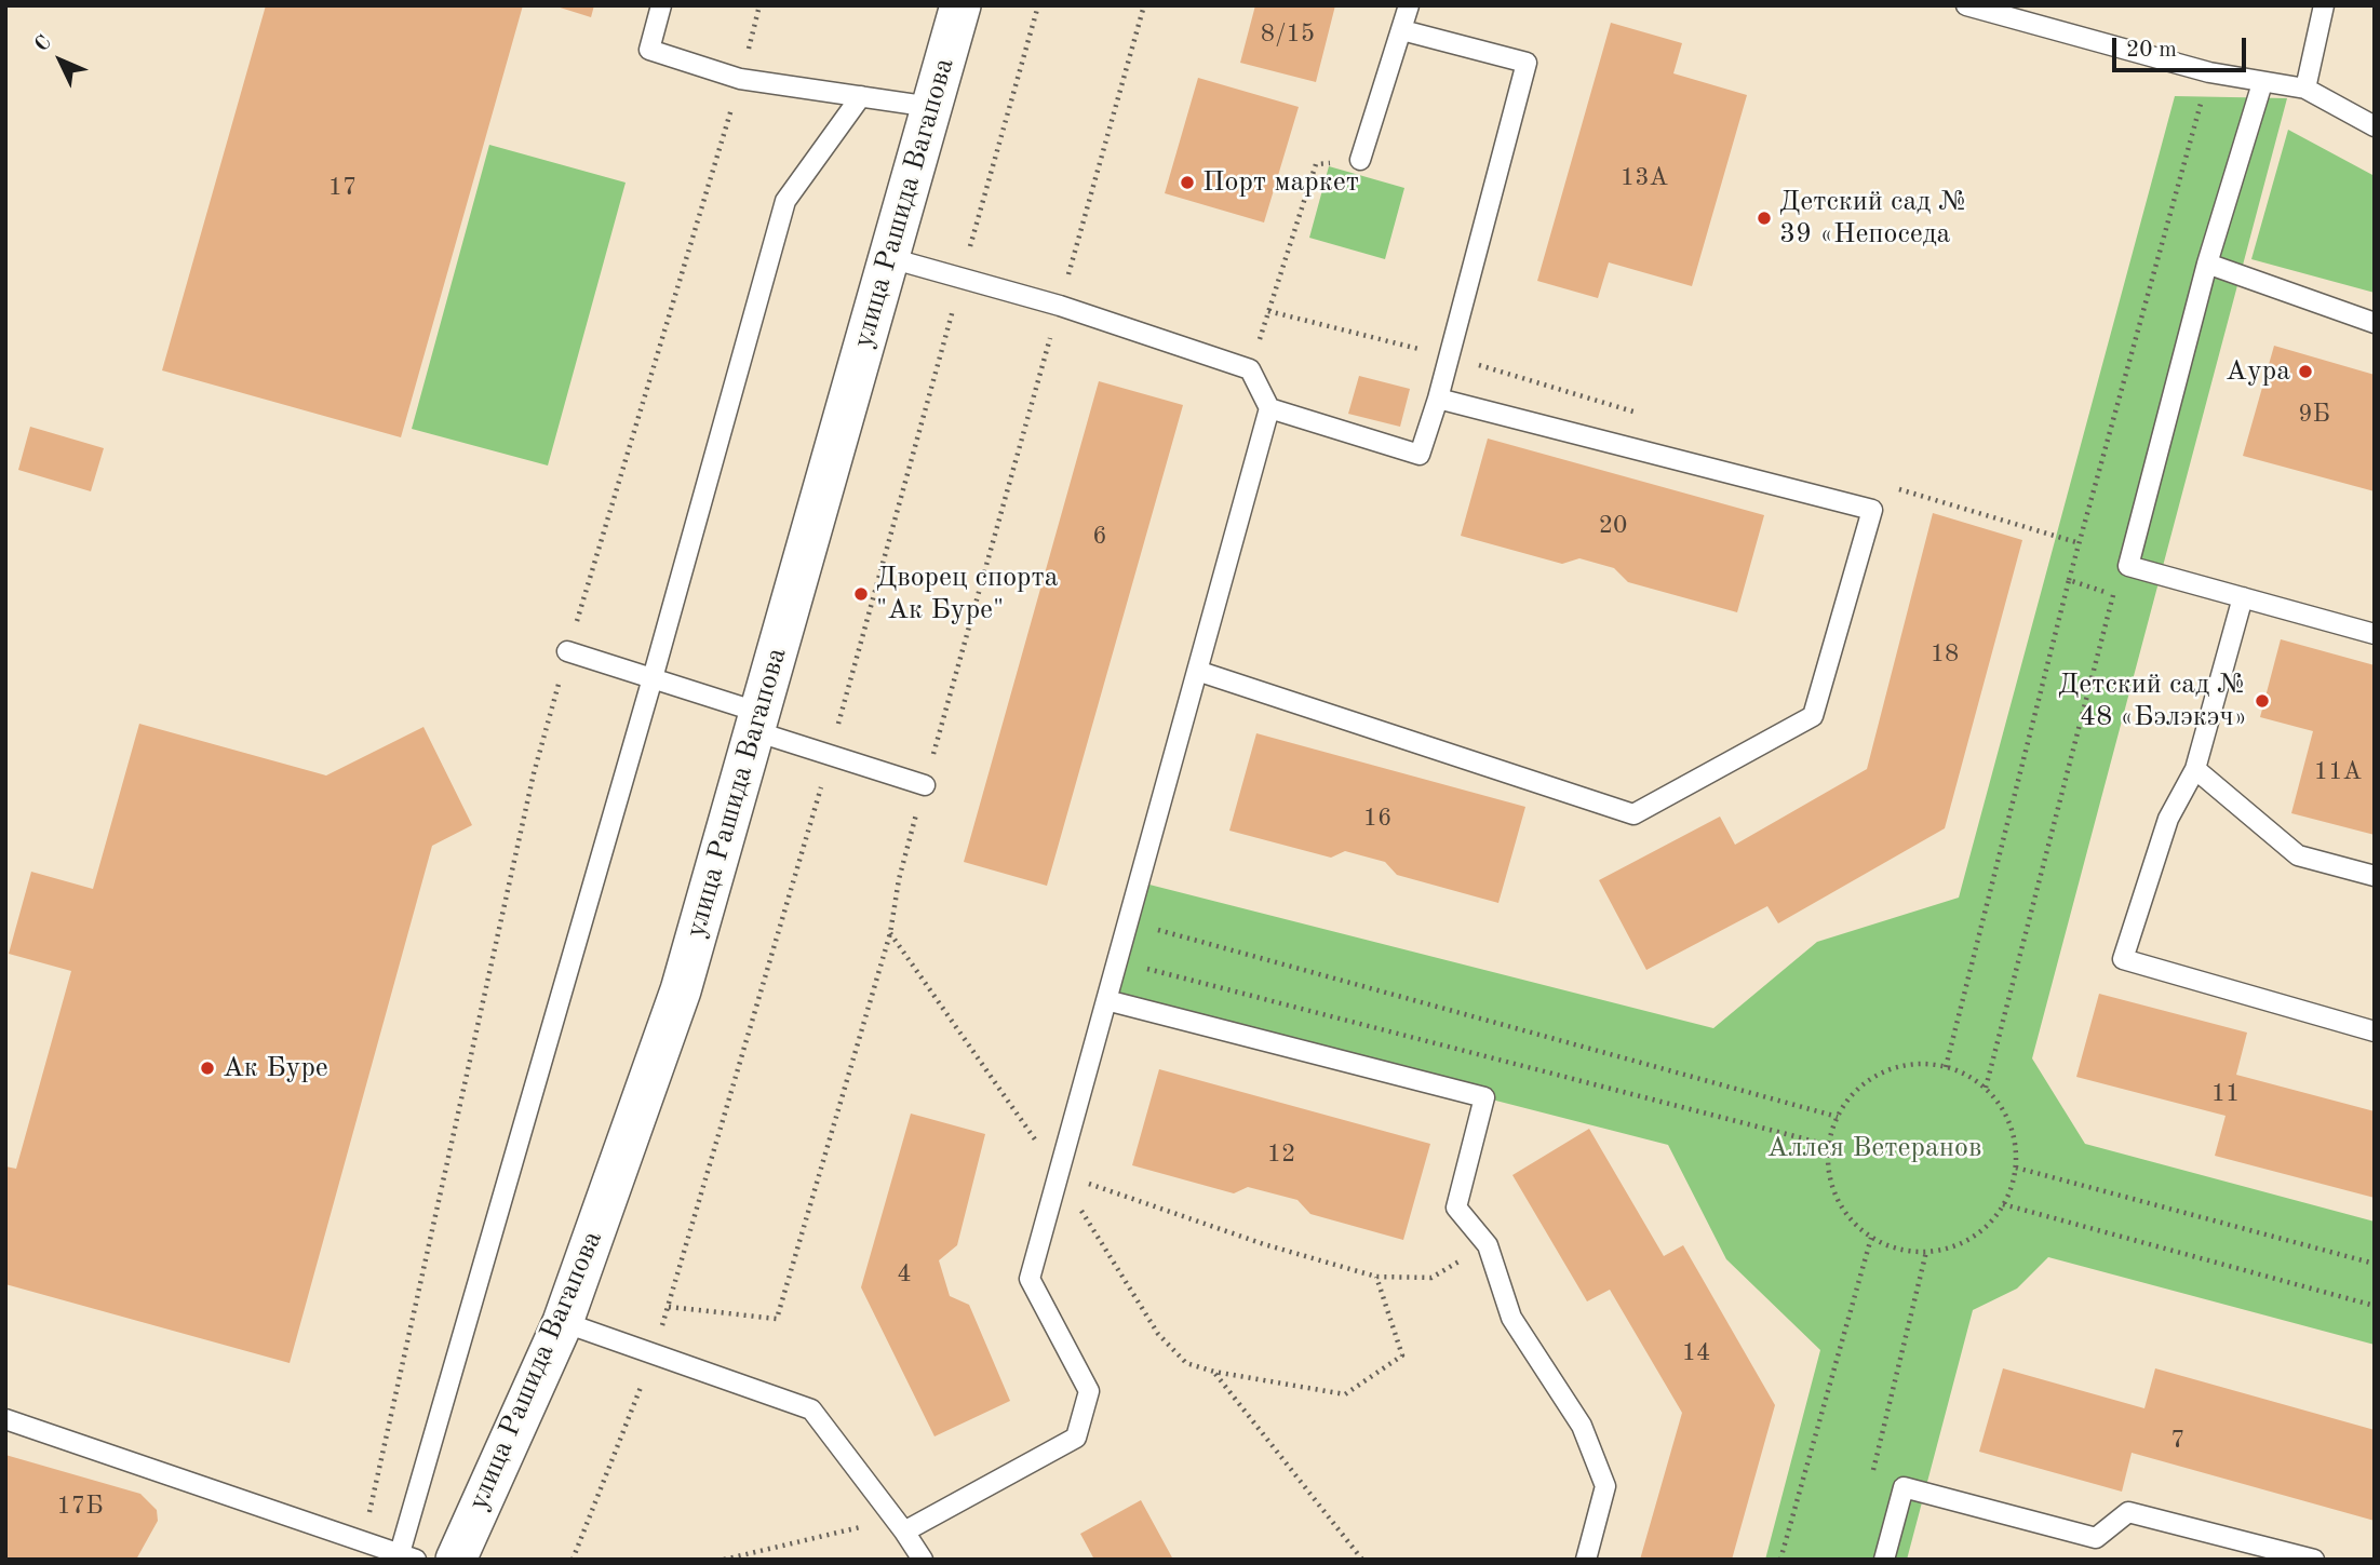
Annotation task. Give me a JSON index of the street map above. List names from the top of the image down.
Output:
{
  "streets": {
    "street": ["улица Рашида Вагапова"]
  },
  "parks": ["Аллея Ветеранов"],
  "places": [
    "Порт маркет",
    "Детский сад № 39 «Непоседа",
    "Аура",
    "Дворец спорта \"Ак Буре\"",
    "Детский сад № 48 «Бэлэкэч»",
    "Ак Буре"
  ],
  "house_numbers": [
    "8/15",
    "13А",
    "17",
    "9Б",
    "20",
    "6",
    "18",
    "11А",
    "16",
    "11",
    "12",
    "4",
    "14",
    "7",
    "17Б"
  ],
  "scale_bar": "20 m",
  "north": "top left"
}
